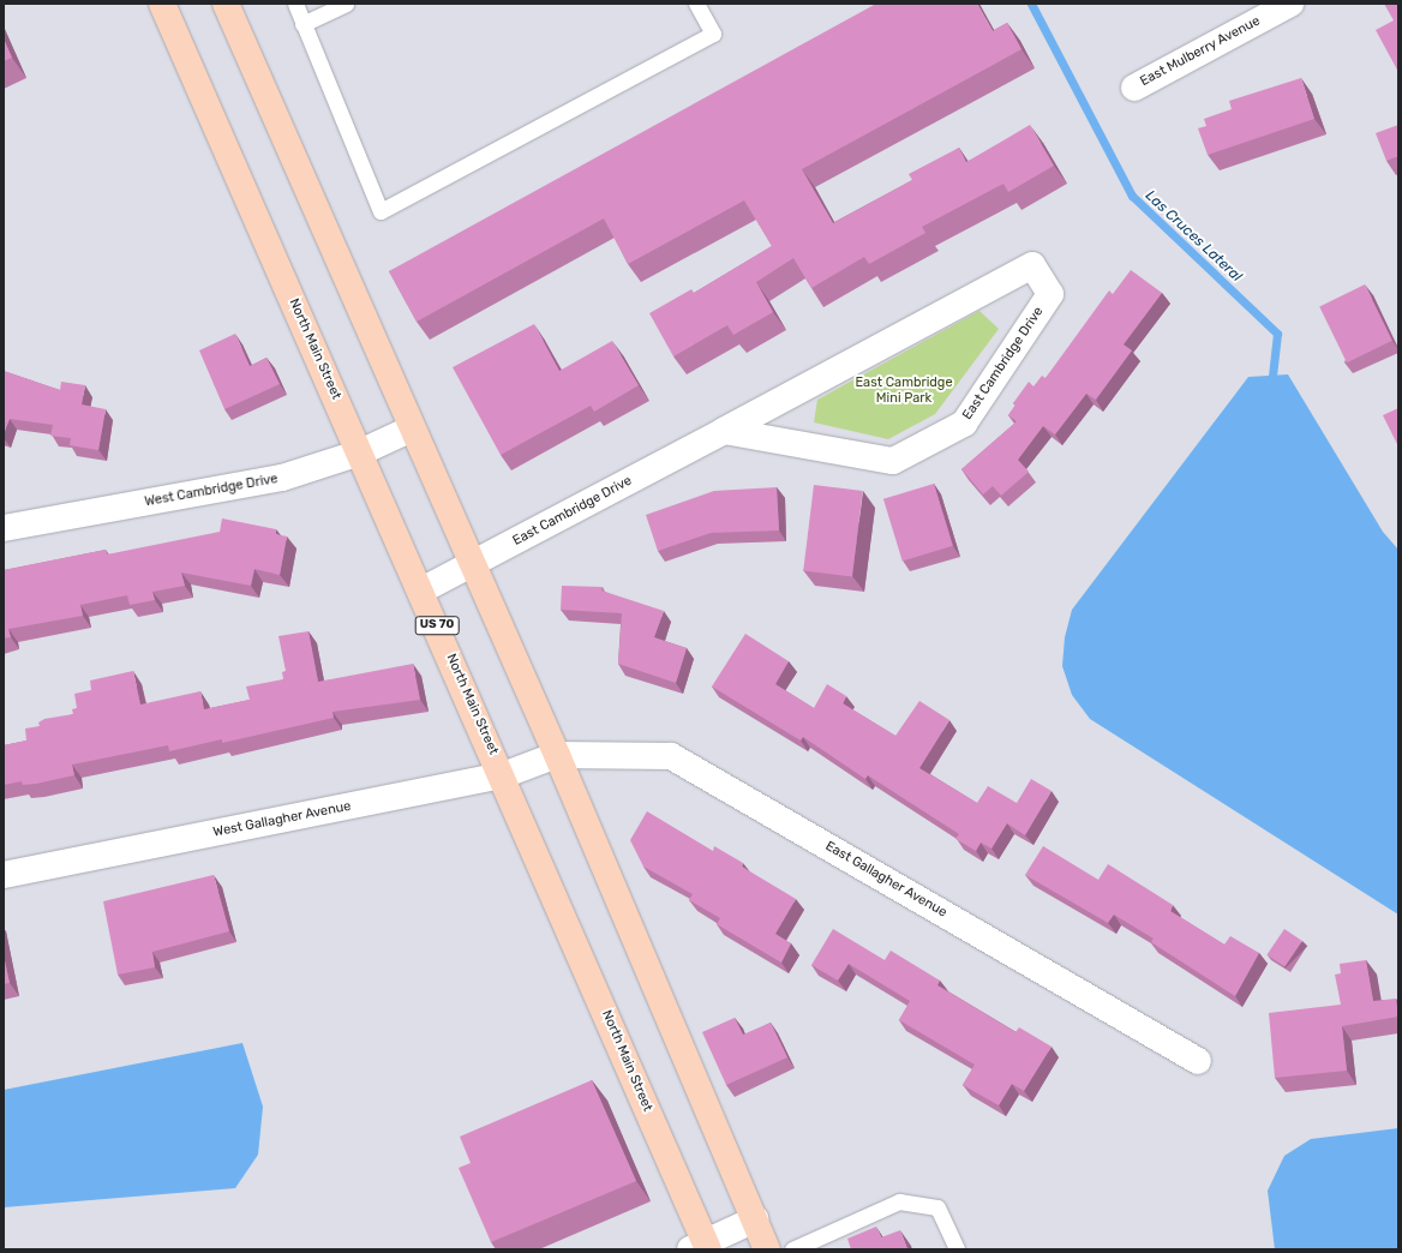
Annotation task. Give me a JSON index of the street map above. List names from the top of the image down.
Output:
{
  "streets": {
    "main road": ["North Main Street", "US 70"],
    "street": [
      "East Mulberry Avenue",
      "East Cambridge Drive",
      "West Cambridge Drive",
      "West Gallagher Avenue",
      "East Gallagher Avenue"
    ]
  },
  "crossings": [
    ["North Main Street", "East Cambridge Drive"],
    ["North Main Street", "West Cambridge Drive"],
    ["North Main Street", "West Gallagher Avenue"],
    ["West Gallagher Avenue", "East Gallagher Avenue"]
  ],
  "water": ["Las Cruces Lateral"],
  "parks": ["East Cambridge Mini Park"]
}
